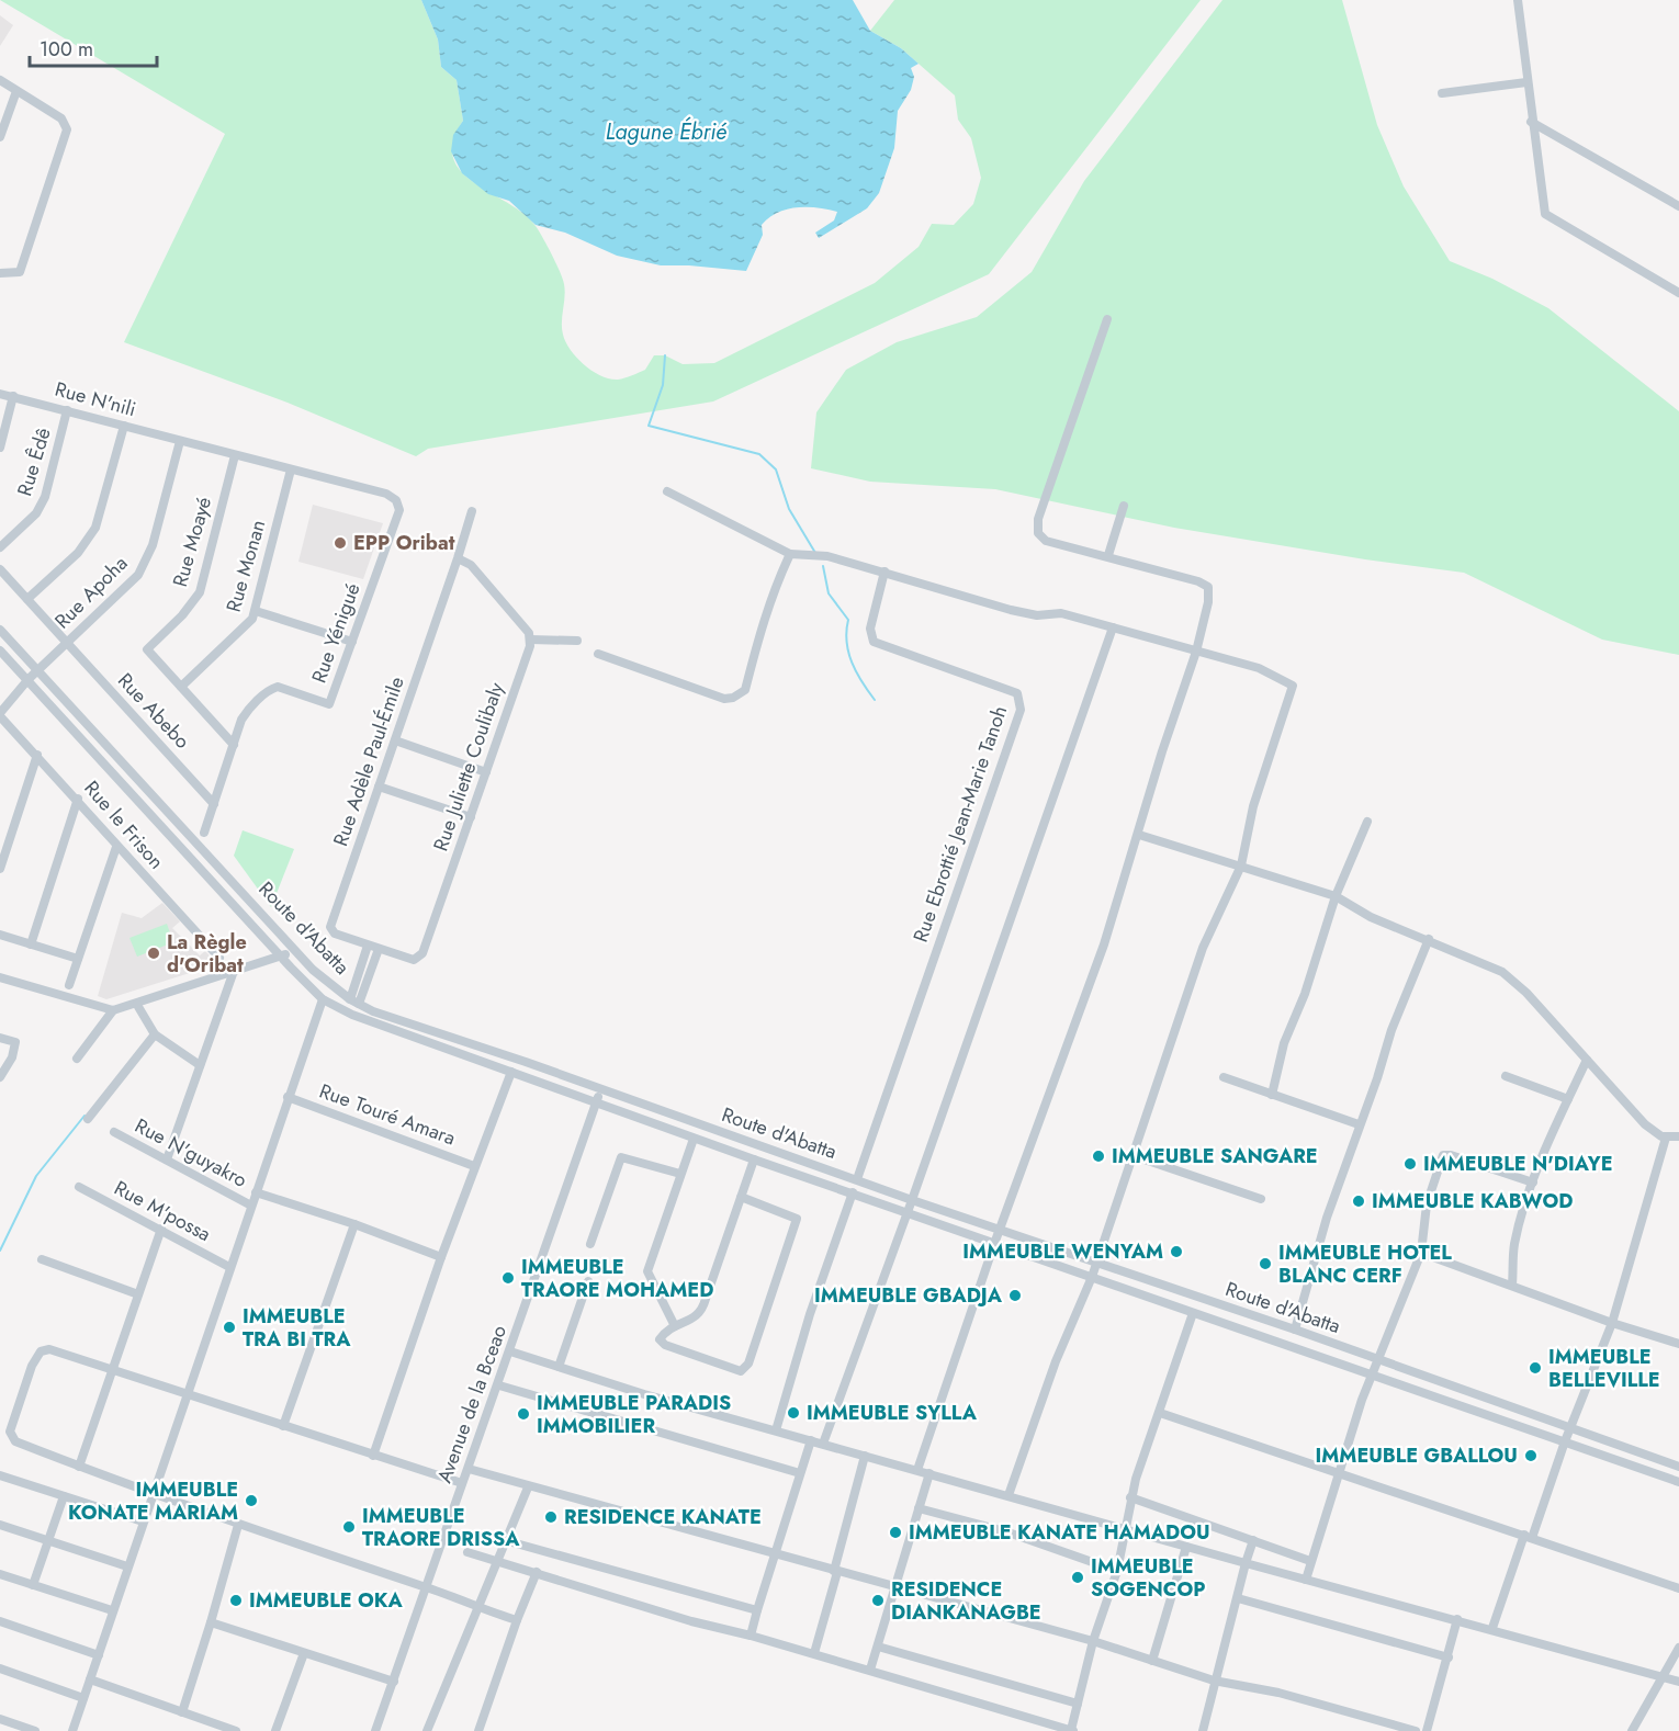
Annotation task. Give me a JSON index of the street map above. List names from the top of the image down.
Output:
{
  "streets": {
    "street": [
      "Rue N'nili",
      "Rue Êdê",
      "Rue Moayé",
      "Rue Monan",
      "Rue Apoha",
      "Rue Yénigué",
      "Rue Abebo",
      "Rue Adèle Paul-Émile",
      "Rue Juliette Coulibaly",
      "Rue Ebrottié Jean-Marie Tanoh",
      "Rue le Frison",
      "Route d'Abatta",
      "Rue Touré Amara",
      "Rue N'guyakro",
      "Rue M'possa",
      "Avenue de la Bceao"
    ]
  },
  "crossings": [
    ["Rue N'nili", "Rue Êdê"],
    ["Rue N'nili", "Rue Apoha"],
    ["Rue N'nili", "Rue Yénigué"],
    ["Rue Moayé", "Rue Monan"],
    ["Rue Moayé", "Rue Yénigué"],
    ["Rue Monan", "Rue Yénigué"],
    ["Rue Apoha", "Rue Yénigué"],
    ["Rue Apoha", "Rue Abebo"],
    ["Rue Apoha", "Rue le Frison"],
    ["Rue Apoha", "Route d'Abatta"],
    ["Rue Yénigué", "Rue Abebo"],
    ["Rue Adèle Paul-Émile", "Rue Juliette Coulibaly"],
    ["Rue Ebrottié Jean-Marie Tanoh", "Route d'Abatta"],
    ["Route d'Abatta", "Avenue de la Bceao"]
  ],
  "water": ["Lagune Ébrié"],
  "places": [
    "EPP Oribat",
    "La Règle d'Oribat",
    "IMMEUBLE SANGARE",
    "IMMEUBLE N'DIAYE",
    "IMMEUBLE KABWOD",
    "IMMEUBLE WENYAM",
    "IMMEUBLE HOTEL BLANC CERF",
    "IMMEUBLE TRAORE MOHAMED",
    "IMMEUBLE GBADJA",
    "IMMEUBLE TRA BI TRA",
    "IMMEUBLE BELLEVILLE",
    "IMMEUBLE SYLLA",
    "IMMEUBLE PARADIS IMMOBILIER",
    "IMMEUBLE GBALLOU",
    "IMMEUBLE KONATE MARIAM",
    "RESIDENCE KANATE",
    "IMMEUBLE TRAORE DRISSA",
    "IMMEUBLE KANATE HAMADOU",
    "IMMEUBLE SOGENCOP",
    "IMMEUBLE OKA",
    "RESIDENCE DIANKANAGBE"
  ],
  "scale_bar": "100 m"
}
